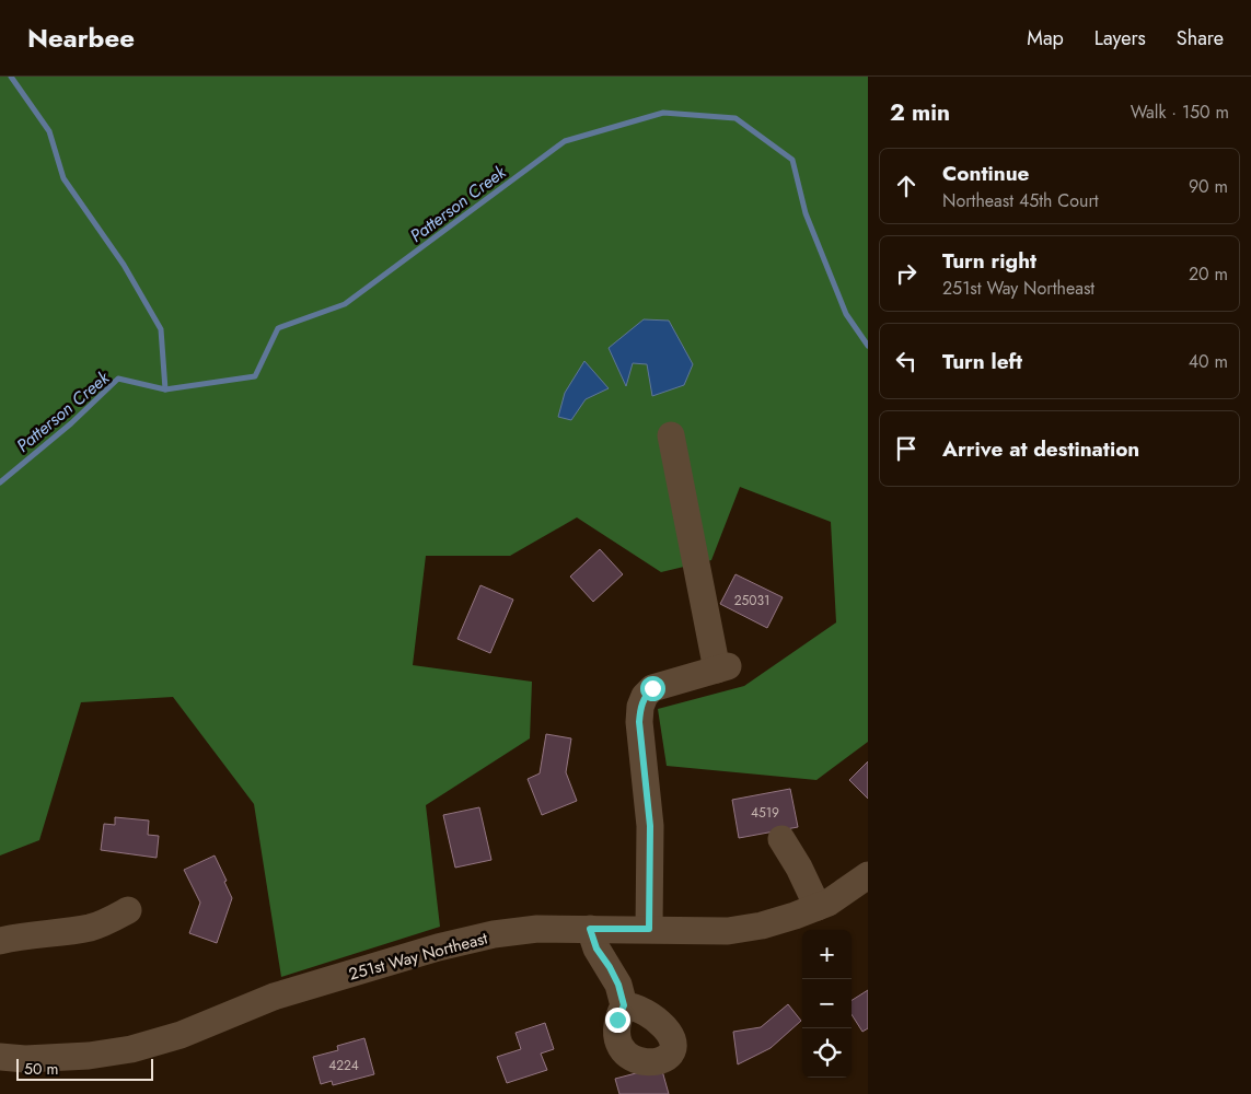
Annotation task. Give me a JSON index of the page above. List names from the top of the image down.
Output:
{
  "streets": {
    "street": ["251st Way Northeast"]
  },
  "water": ["Patterson Creek"],
  "house_numbers": ["25031", "4519", "4224"],
  "scale_bar": "50 m",
  "page": {
    "header": "Nearbee",
    "nav": ["Map", "Layers", "Share"],
    "heading": ["2 min", "Walk · 150 m"],
    "list": [
      ["Continue", "Northeast 45th Court", "90 m"],
      ["Turn right", "251st Way Northeast", "20 m"],
      ["Turn left", "40 m"],
      "Arrive at destination"
    ],
    "map_buttons": ["+", "−"],
    "scale": "50 m"
  }
}
